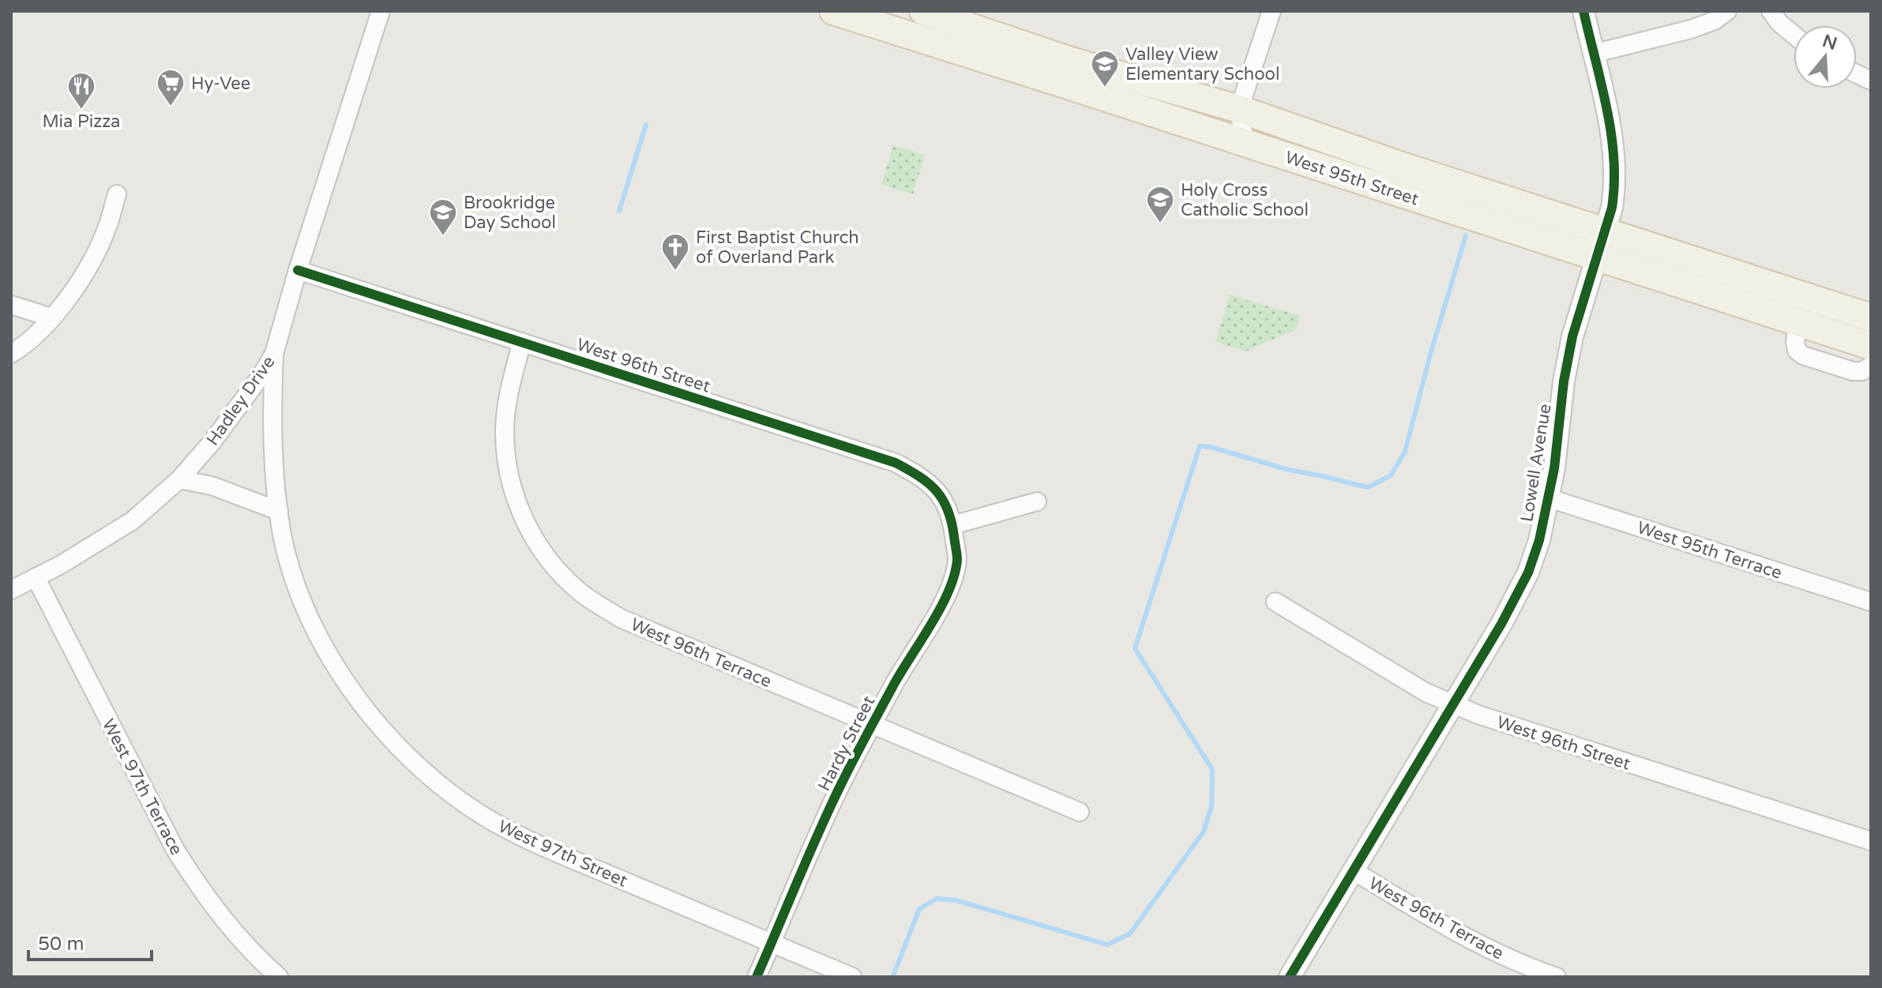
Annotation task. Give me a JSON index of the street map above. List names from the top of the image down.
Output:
{
  "streets": {
    "main road": ["West 95th Street"],
    "street": [
      "West 96th Street",
      "Hadley Drive",
      "Lowell Avenue",
      "West 95th Terrace",
      "West 96th Terrace",
      "Hardy Street",
      "West 97th Terrace",
      "West 97th Street"
    ]
  },
  "crossings": [
    ["West 95th Street", "Lowell Avenue"],
    ["West 96th Street", "Hadley Drive"],
    ["West 96th Street", "Lowell Avenue"],
    ["West 96th Street", "West 96th Terrace"],
    ["West 96th Street", "Hardy Street"],
    ["Hadley Drive", "West 97th Terrace"],
    ["Hadley Drive", "West 97th Street"],
    ["Lowell Avenue", "West 95th Terrace"],
    ["Lowell Avenue", "West 96th Terrace"],
    ["West 96th Terrace", "Hardy Street"],
    ["Hardy Street", "West 97th Street"]
  ],
  "places": {
    "school or university": ["Valley View Elementary School", "Holy Cross Catholic School", "Brookridge Day School"],
    "supermarket": ["Hy-Vee"],
    "restaurant": ["Mia Pizza"],
    "church": ["First Baptist Church of Overland Park"]
  },
  "scale_bar": "50 m",
  "north": "top"
}
